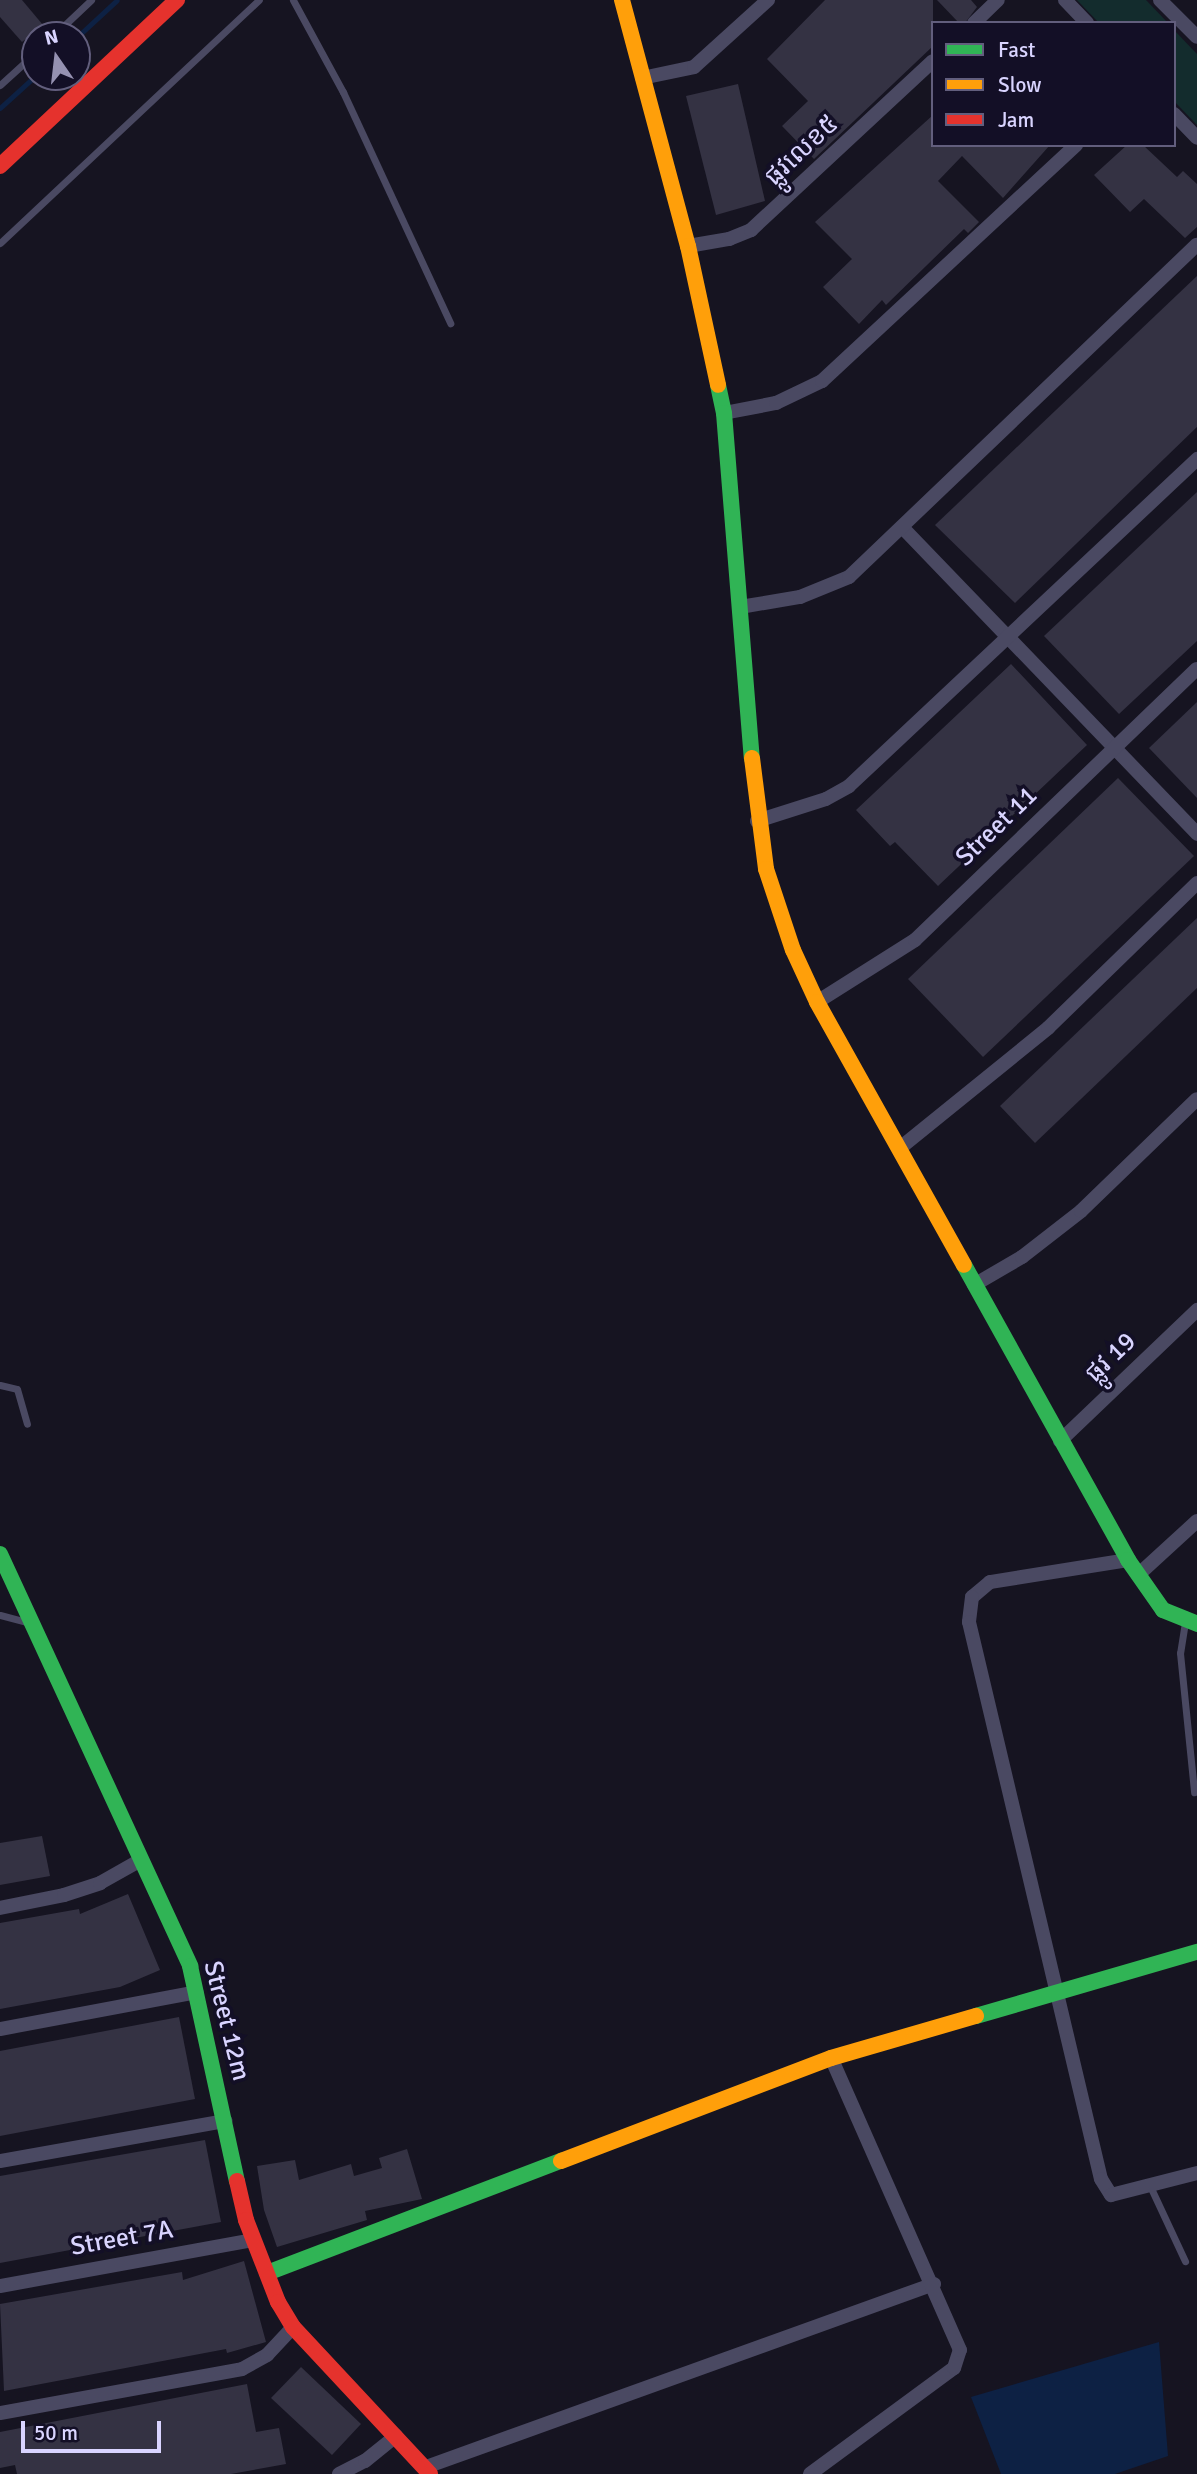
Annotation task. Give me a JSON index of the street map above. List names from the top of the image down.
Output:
{
  "streets": {
    "main road": ["Street 12m"],
    "street": [
      "ផ្លូវលេខ៥",
      "Street 11",
      "ផ្លូវ 19",
      "Street 7A"
    ]
  },
  "crossings": [
    ["Street 12m", "Street 7A"]
  ],
  "legend": ["Fast", "Slow", "Jam"],
  "scale_bar": "50 m",
  "north": "top"
}
